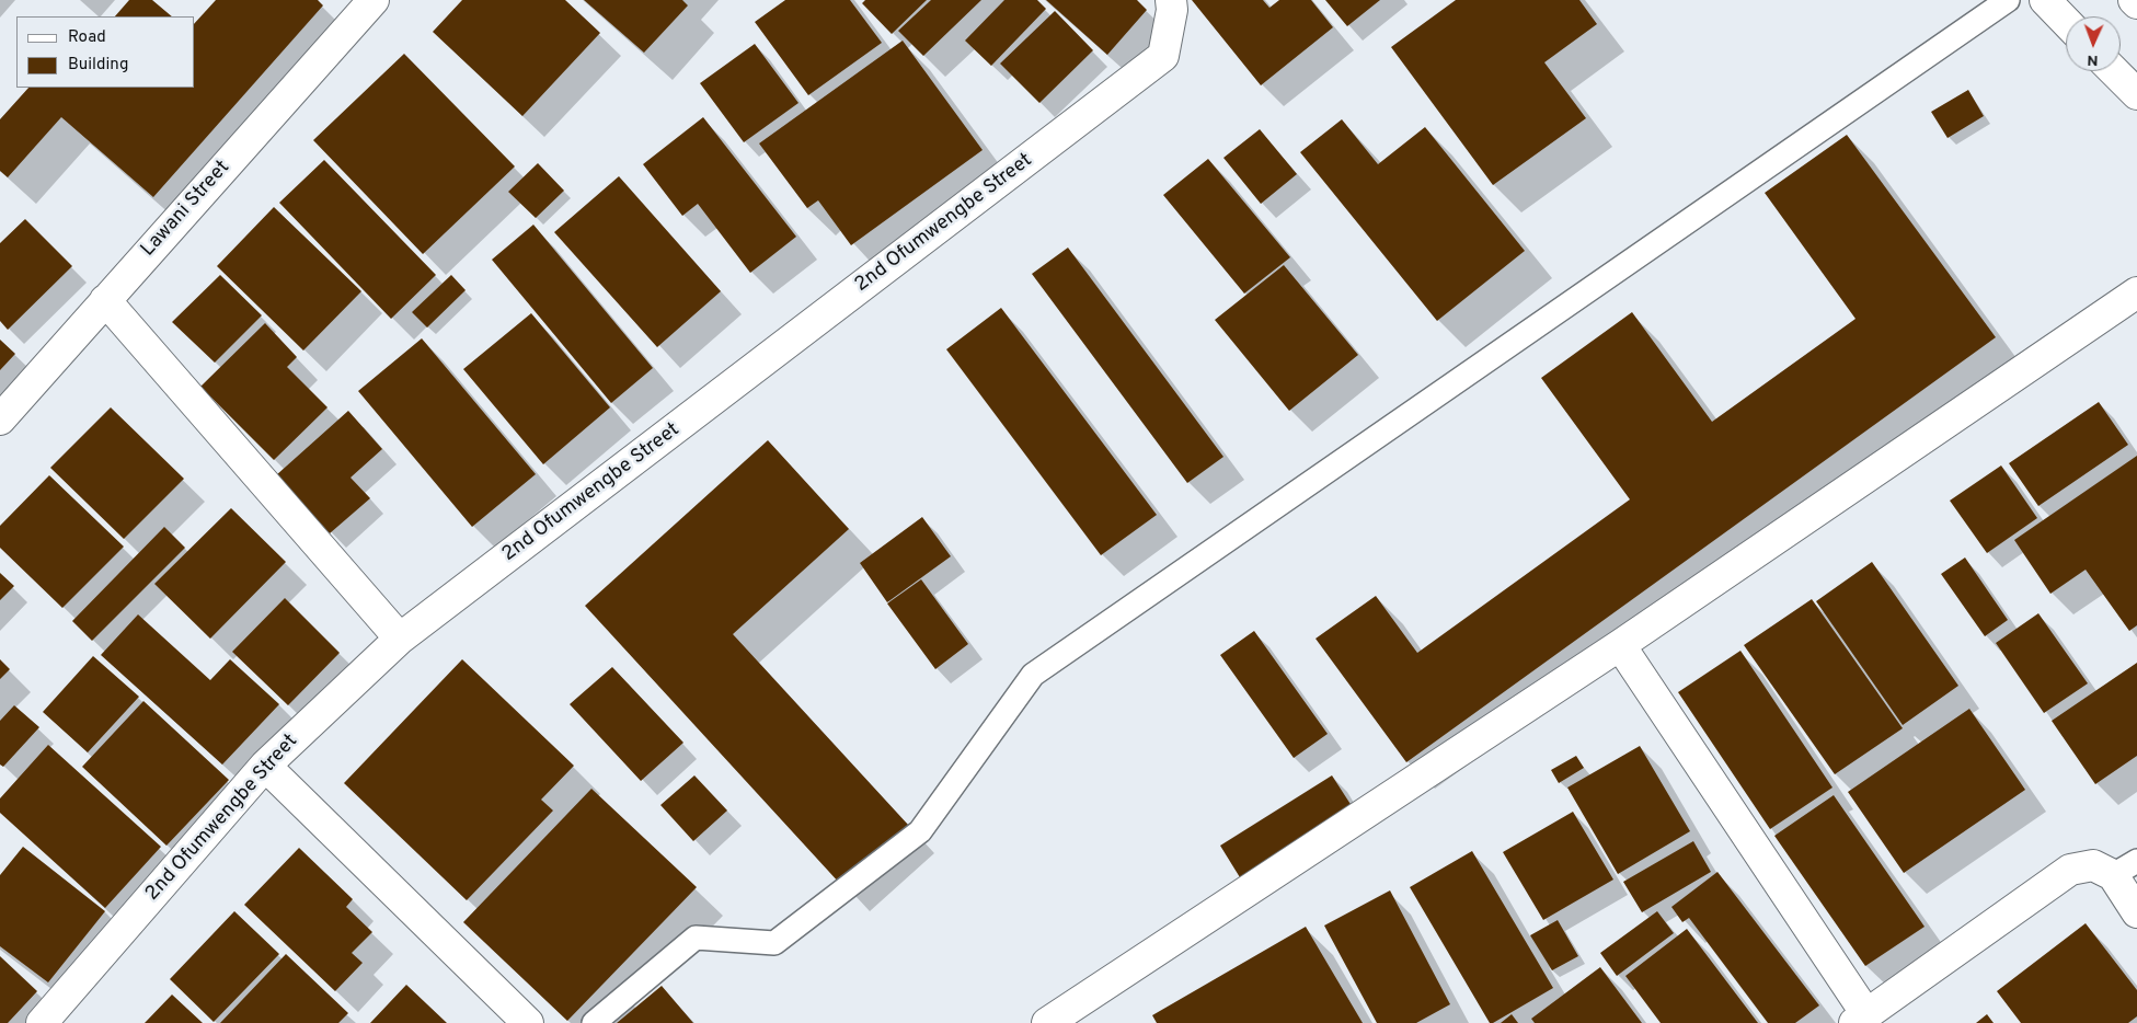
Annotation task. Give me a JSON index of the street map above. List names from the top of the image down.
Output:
{
  "streets": {
    "main road": ["Lawani Street", "2nd Ofumwengbe Street"]
  },
  "legend": ["Road", "Building"],
  "north": "bottom"
}
